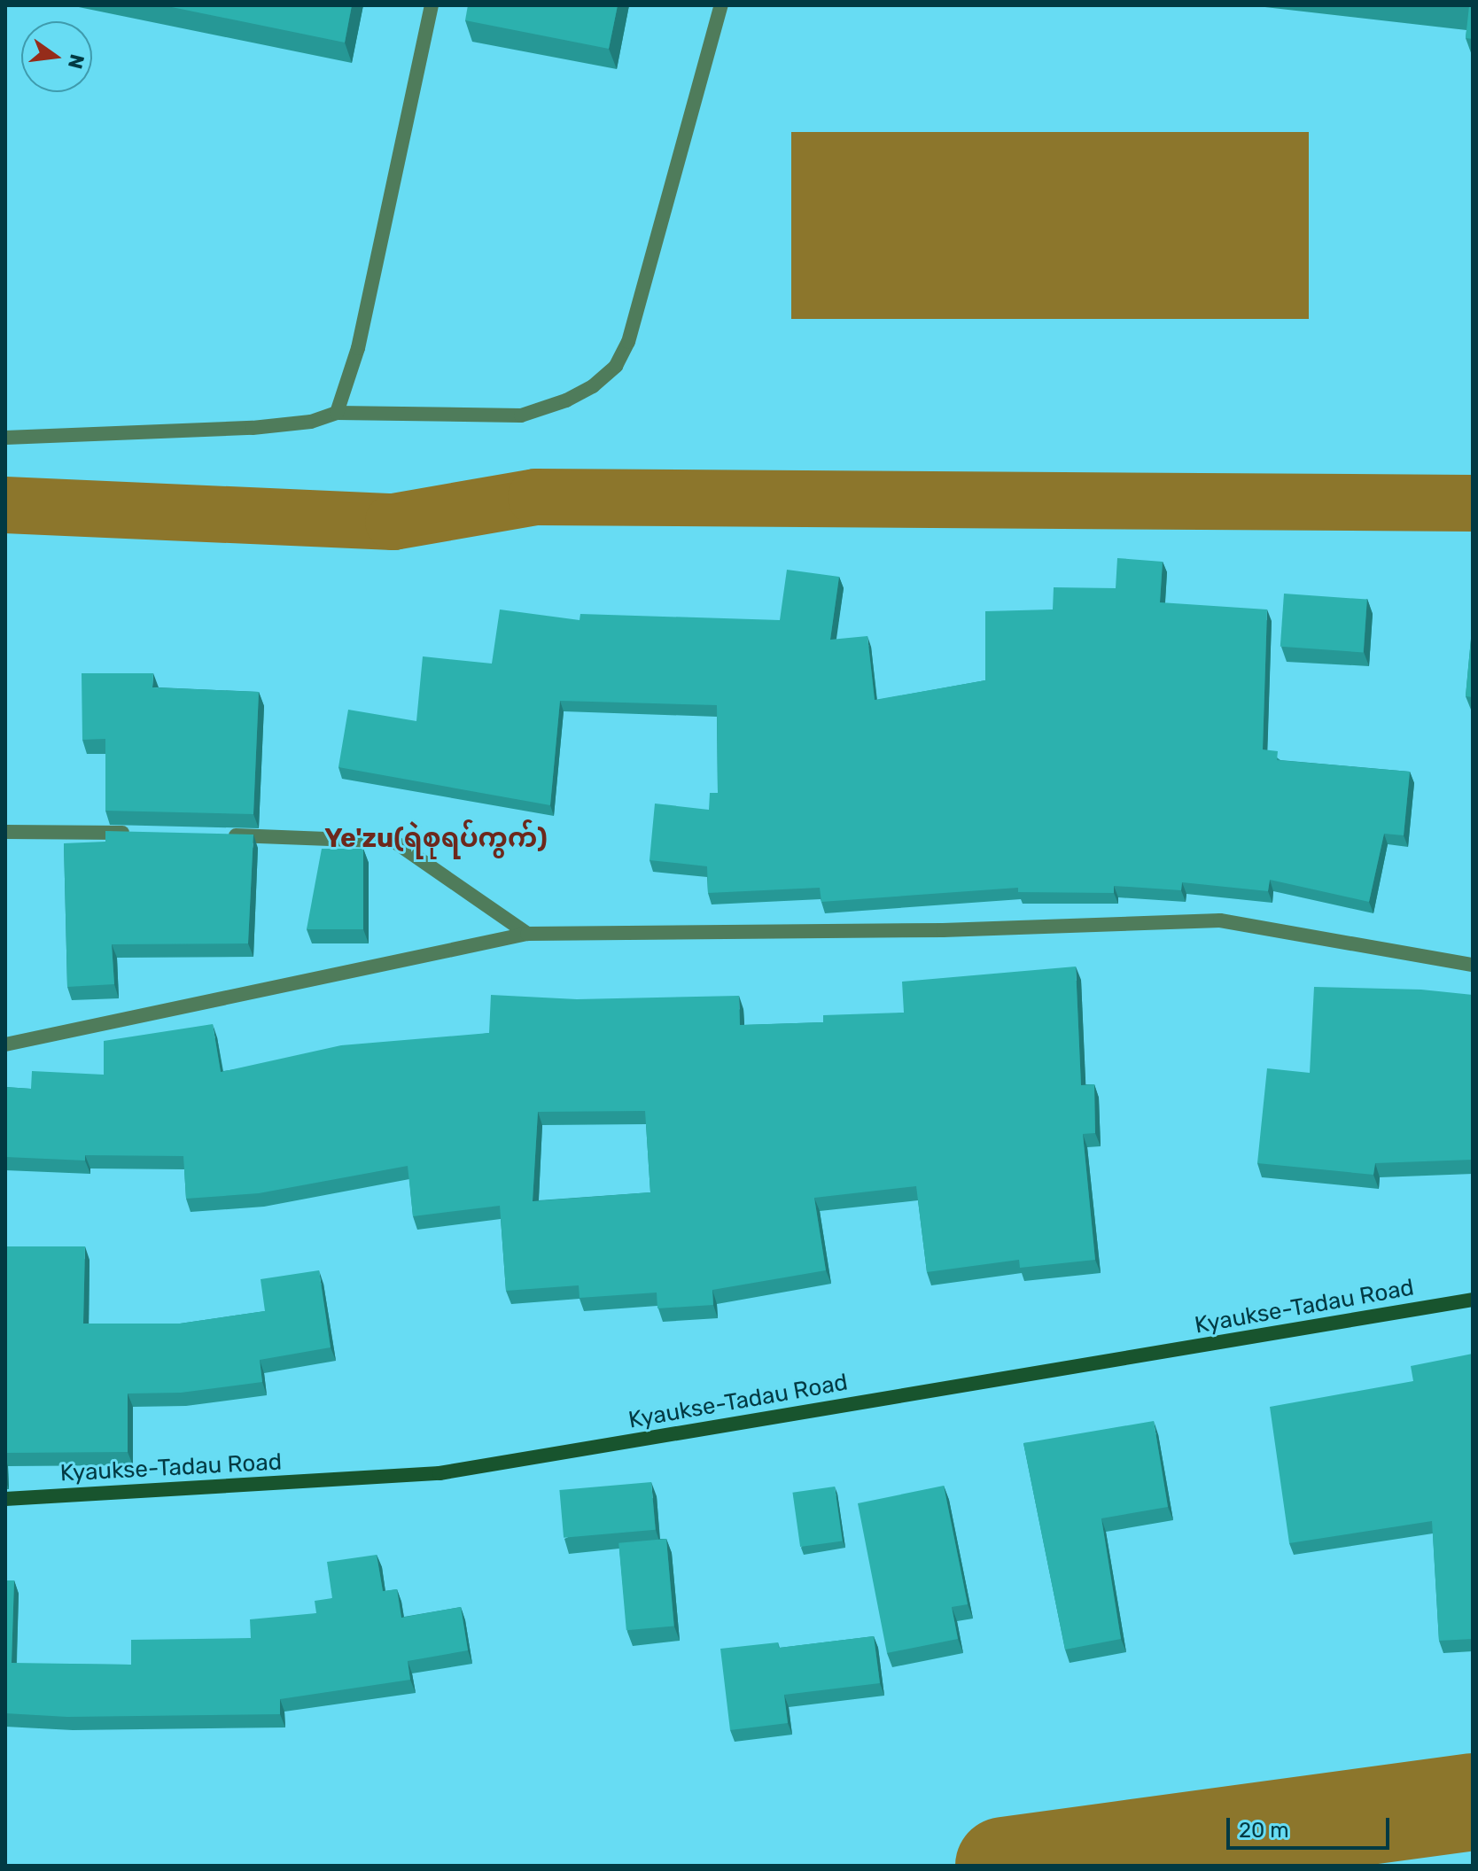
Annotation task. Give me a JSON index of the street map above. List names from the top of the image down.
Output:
{
  "streets": {
    "main road": ["Kyaukse-Tadau Road"]
  },
  "districts": ["Ye'zu(ရဲစုရပ်ကွက်)"],
  "scale_bar": "20 m",
  "north": "right"
}
